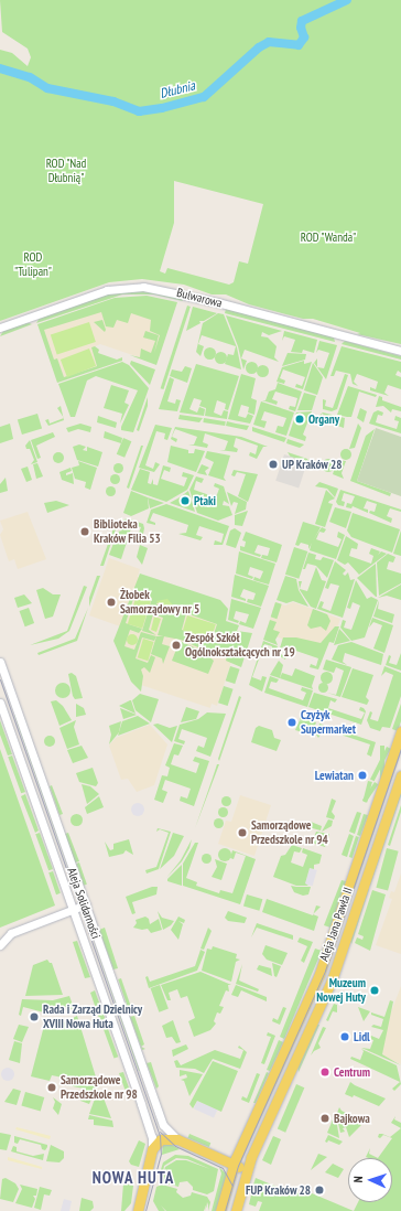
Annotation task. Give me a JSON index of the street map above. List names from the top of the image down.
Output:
{
  "streets": {
    "main road": ["Aleja Jana Pawła II"],
    "street": ["Bulwarowa", "Aleja Solidarności"]
  },
  "districts": ["NOWA HUTA"],
  "water": ["Dłubnia"],
  "parks": ["ROD \"Nad Dłubnią\"", "ROD \"Wanda\"", "ROD \"Tulipan\""],
  "places": [
    "Organy",
    "UP Kraków 28",
    "Ptaki",
    "Biblioteka Kraków Filia 53",
    "Żłobek Samorządowy nr 5",
    "Zespół Szkół Ogólnokształcących nr 19",
    "Czyżyk Supermarket",
    "Lewiatan",
    "Samorządowe Przedszkole nr 94",
    "Muzeum Nowej Huty",
    "Rada i Zarząd Dzielnicy XVIII Nowa Huta",
    "Lidl",
    "Centrum",
    "Samorządowe Przedszkole nr 98",
    "Bajkowa",
    "FUP Kraków 28"
  ],
  "north": "left"
}
